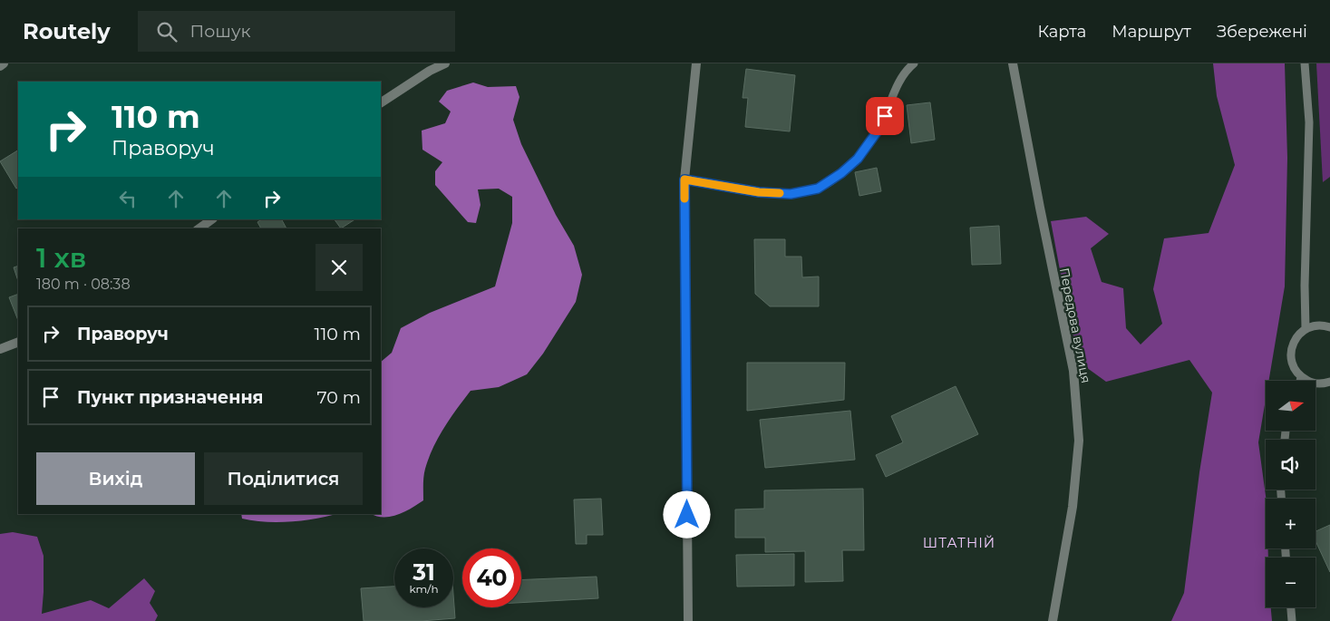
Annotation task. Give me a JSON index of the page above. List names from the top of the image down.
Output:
{
  "streets": {
    "street": ["Передова вулиця"]
  },
  "districts": ["ШТАТНІЙ"],
  "north": "right",
  "page": {
    "header": "Routely",
    "search": "Пошук",
    "nav": ["Карта", "Маршрут", "Збережені"],
    "turn": ["110 m", "Праворуч"],
    "heading": ["1 хв", "180 m · 08:38"],
    "list": [
      {
        "name": "Праворуч",
        "value": "110 m"
      },
      {
        "name": "Пункт призначення",
        "value": "70 m"
      }
    ],
    "map_buttons": ["+", "−"],
    "buttons": ["Вихід", "Поділитися"],
    "speed": "31 km/h",
    "limit": "40"
  }
}
